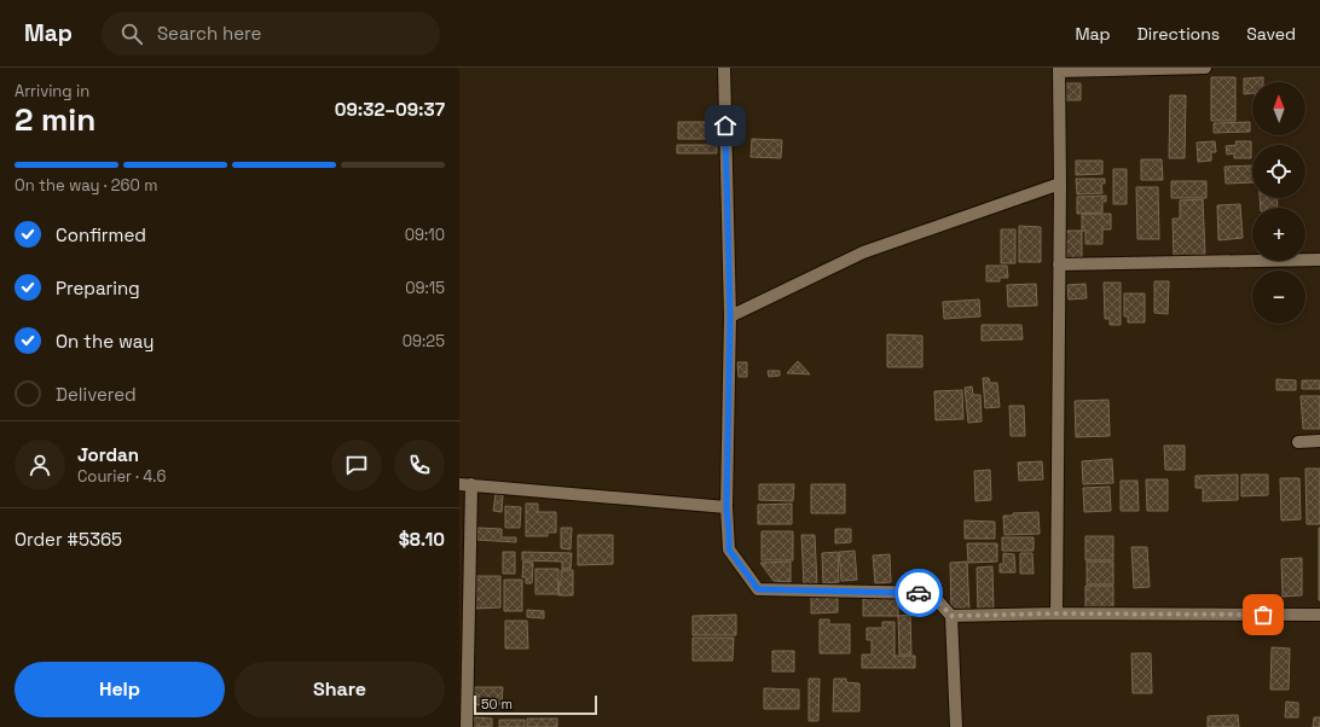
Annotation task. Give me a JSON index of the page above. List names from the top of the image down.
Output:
{
  "scale_bar": "50 m",
  "north": "top",
  "page": {
    "header": "Map",
    "search": "Search here",
    "nav": ["Map", "Directions", "Saved"],
    "heading": ["2 min", "Arriving in", "09:32–09:37"],
    "panel": [
      "Jordan",
      "Courier · 4.6",
      "Order #5365",
      "$8.10"
    ],
    "map_buttons": ["+", "−"],
    "bar": "On the way · 260 m",
    "list": [
      ["Confirmed", "09:10"],
      ["Preparing", "09:15"],
      ["On the way", "09:25"],
      "Delivered"
    ],
    "buttons": ["Help", "Share"],
    "scale": "50 m"
  }
}
